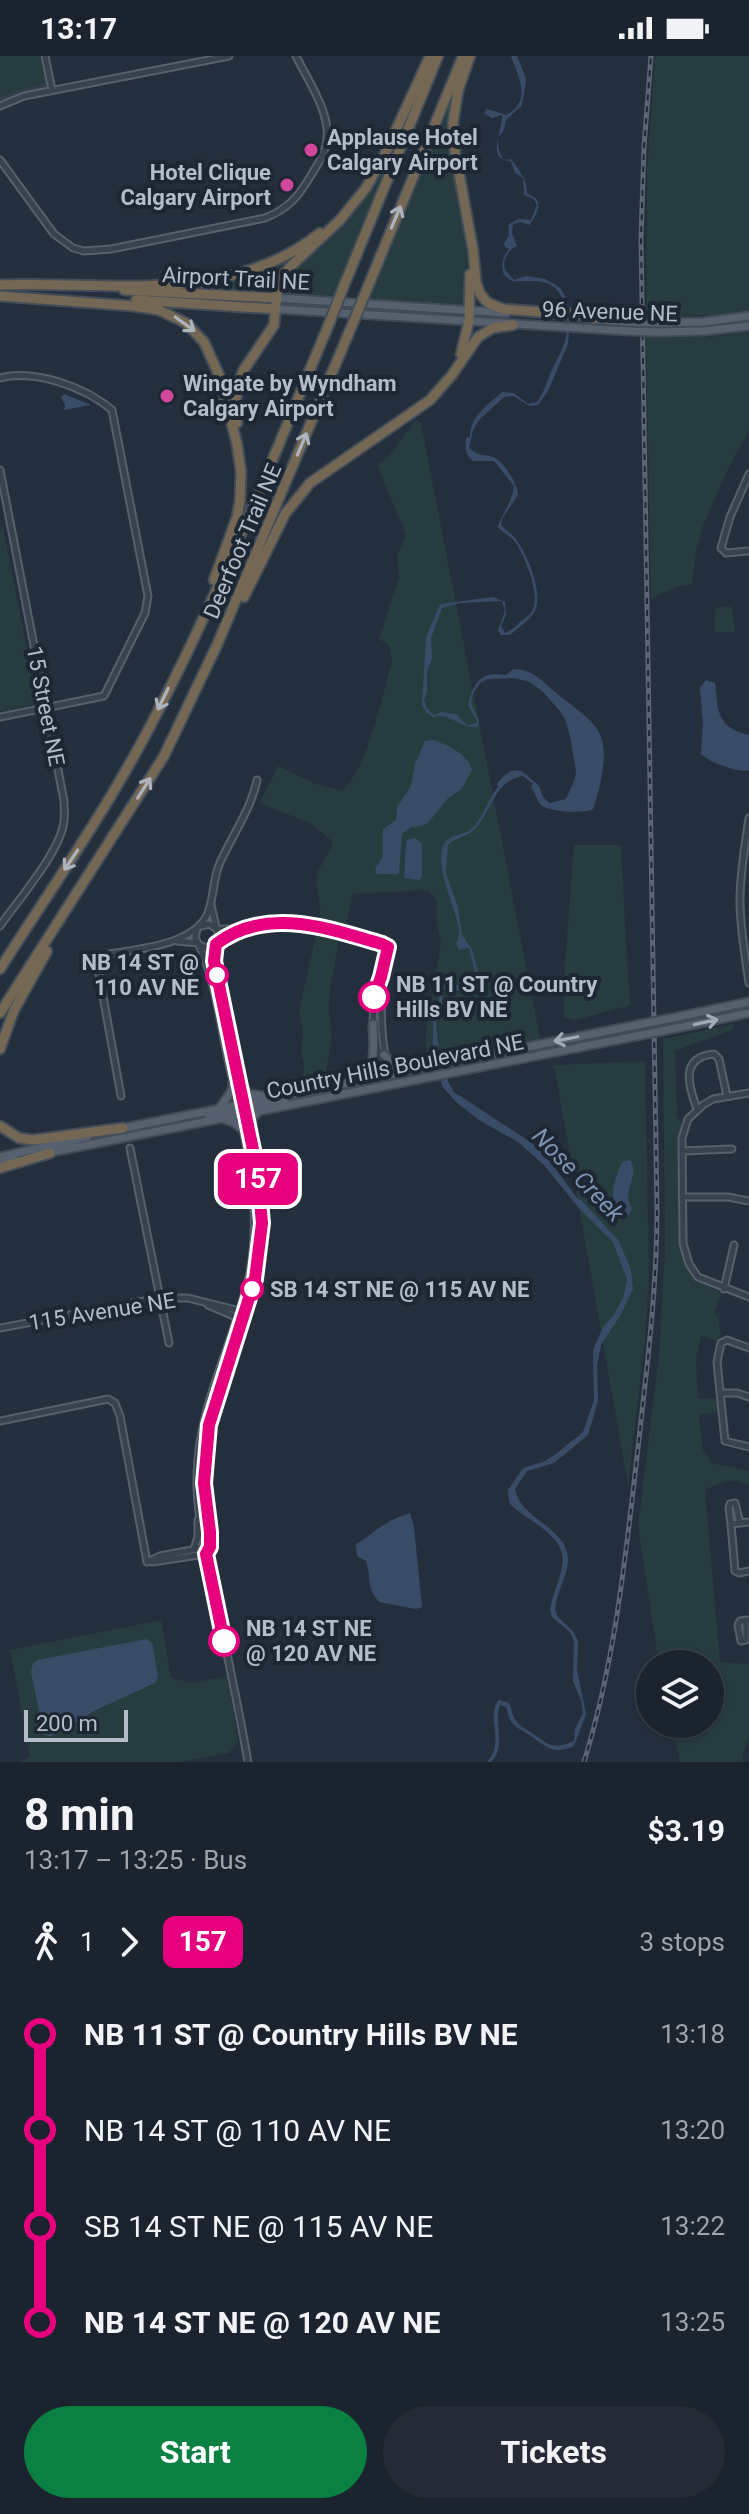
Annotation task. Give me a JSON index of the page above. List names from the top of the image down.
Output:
{
  "streets": {
    "highway": ["Airport Trail NE", "Deerfoot Trail NE"],
    "main road": ["96 Avenue NE", "Country Hills Boulevard NE"],
    "street": ["15 Street NE", "115 Avenue NE"]
  },
  "crossings": [
    ["Airport Trail NE", "96 Avenue NE"]
  ],
  "water": ["Nose Creek"],
  "places": [
    "Applause Hotel Calgary Airport",
    "Hotel Clique Calgary Airport",
    "Wingate by Wyndham Calgary Airport",
    "NB 14 ST @ 110 AV NE",
    "NB 11 ST @ Country Hills BV NE",
    "SB 14 ST NE @ 115 AV NE",
    "NB 14 ST NE @ 120 AV NE"
  ],
  "lines": ["bus line 157"],
  "scale_bar": "200 m",
  "page": {
    "status": "13:17",
    "on_map": "157",
    "scale": "200 m",
    "heading": ["8 min", "13:17 – 13:25 · Bus", "$3.19"],
    "legs": ["1", "157", "3 stops"],
    "list": [
      {
        "name": "NB 11 ST @ Country Hills BV NE",
        "value": "13:18"
      },
      {
        "name": "NB 14 ST @ 110 AV NE",
        "value": "13:20"
      },
      {
        "name": "SB 14 ST NE @ 115 AV NE",
        "value": "13:22"
      },
      {
        "name": "NB 14 ST NE @ 120 AV NE",
        "value": "13:25"
      }
    ],
    "buttons": ["Start", "Tickets"]
  }
}
